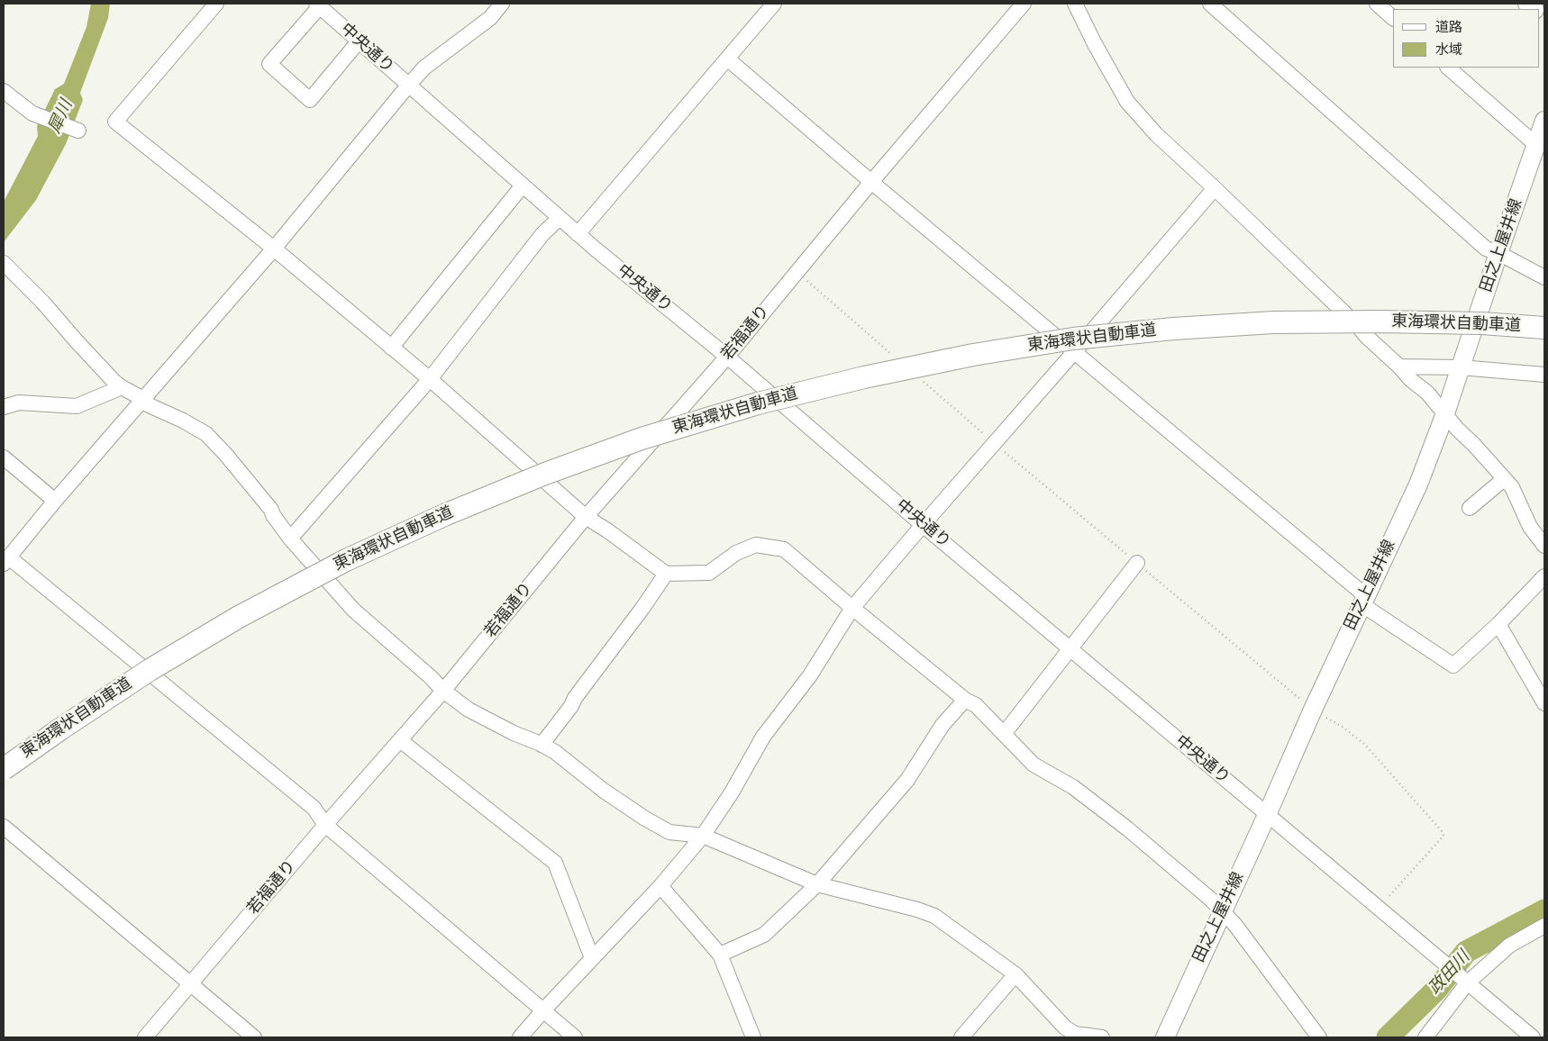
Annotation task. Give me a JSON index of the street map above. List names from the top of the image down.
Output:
{
  "streets": {
    "highway": ["東海環状自動車道"],
    "main road": ["田之上屋井線"],
    "street": ["中央通り", "若福通り"]
  },
  "crossings": [
    ["中央通り", "田之上屋井線"],
    ["中央通り", "若福通り"]
  ],
  "water": ["犀川", "政田川"],
  "legend": ["道路", "水域"]
}
